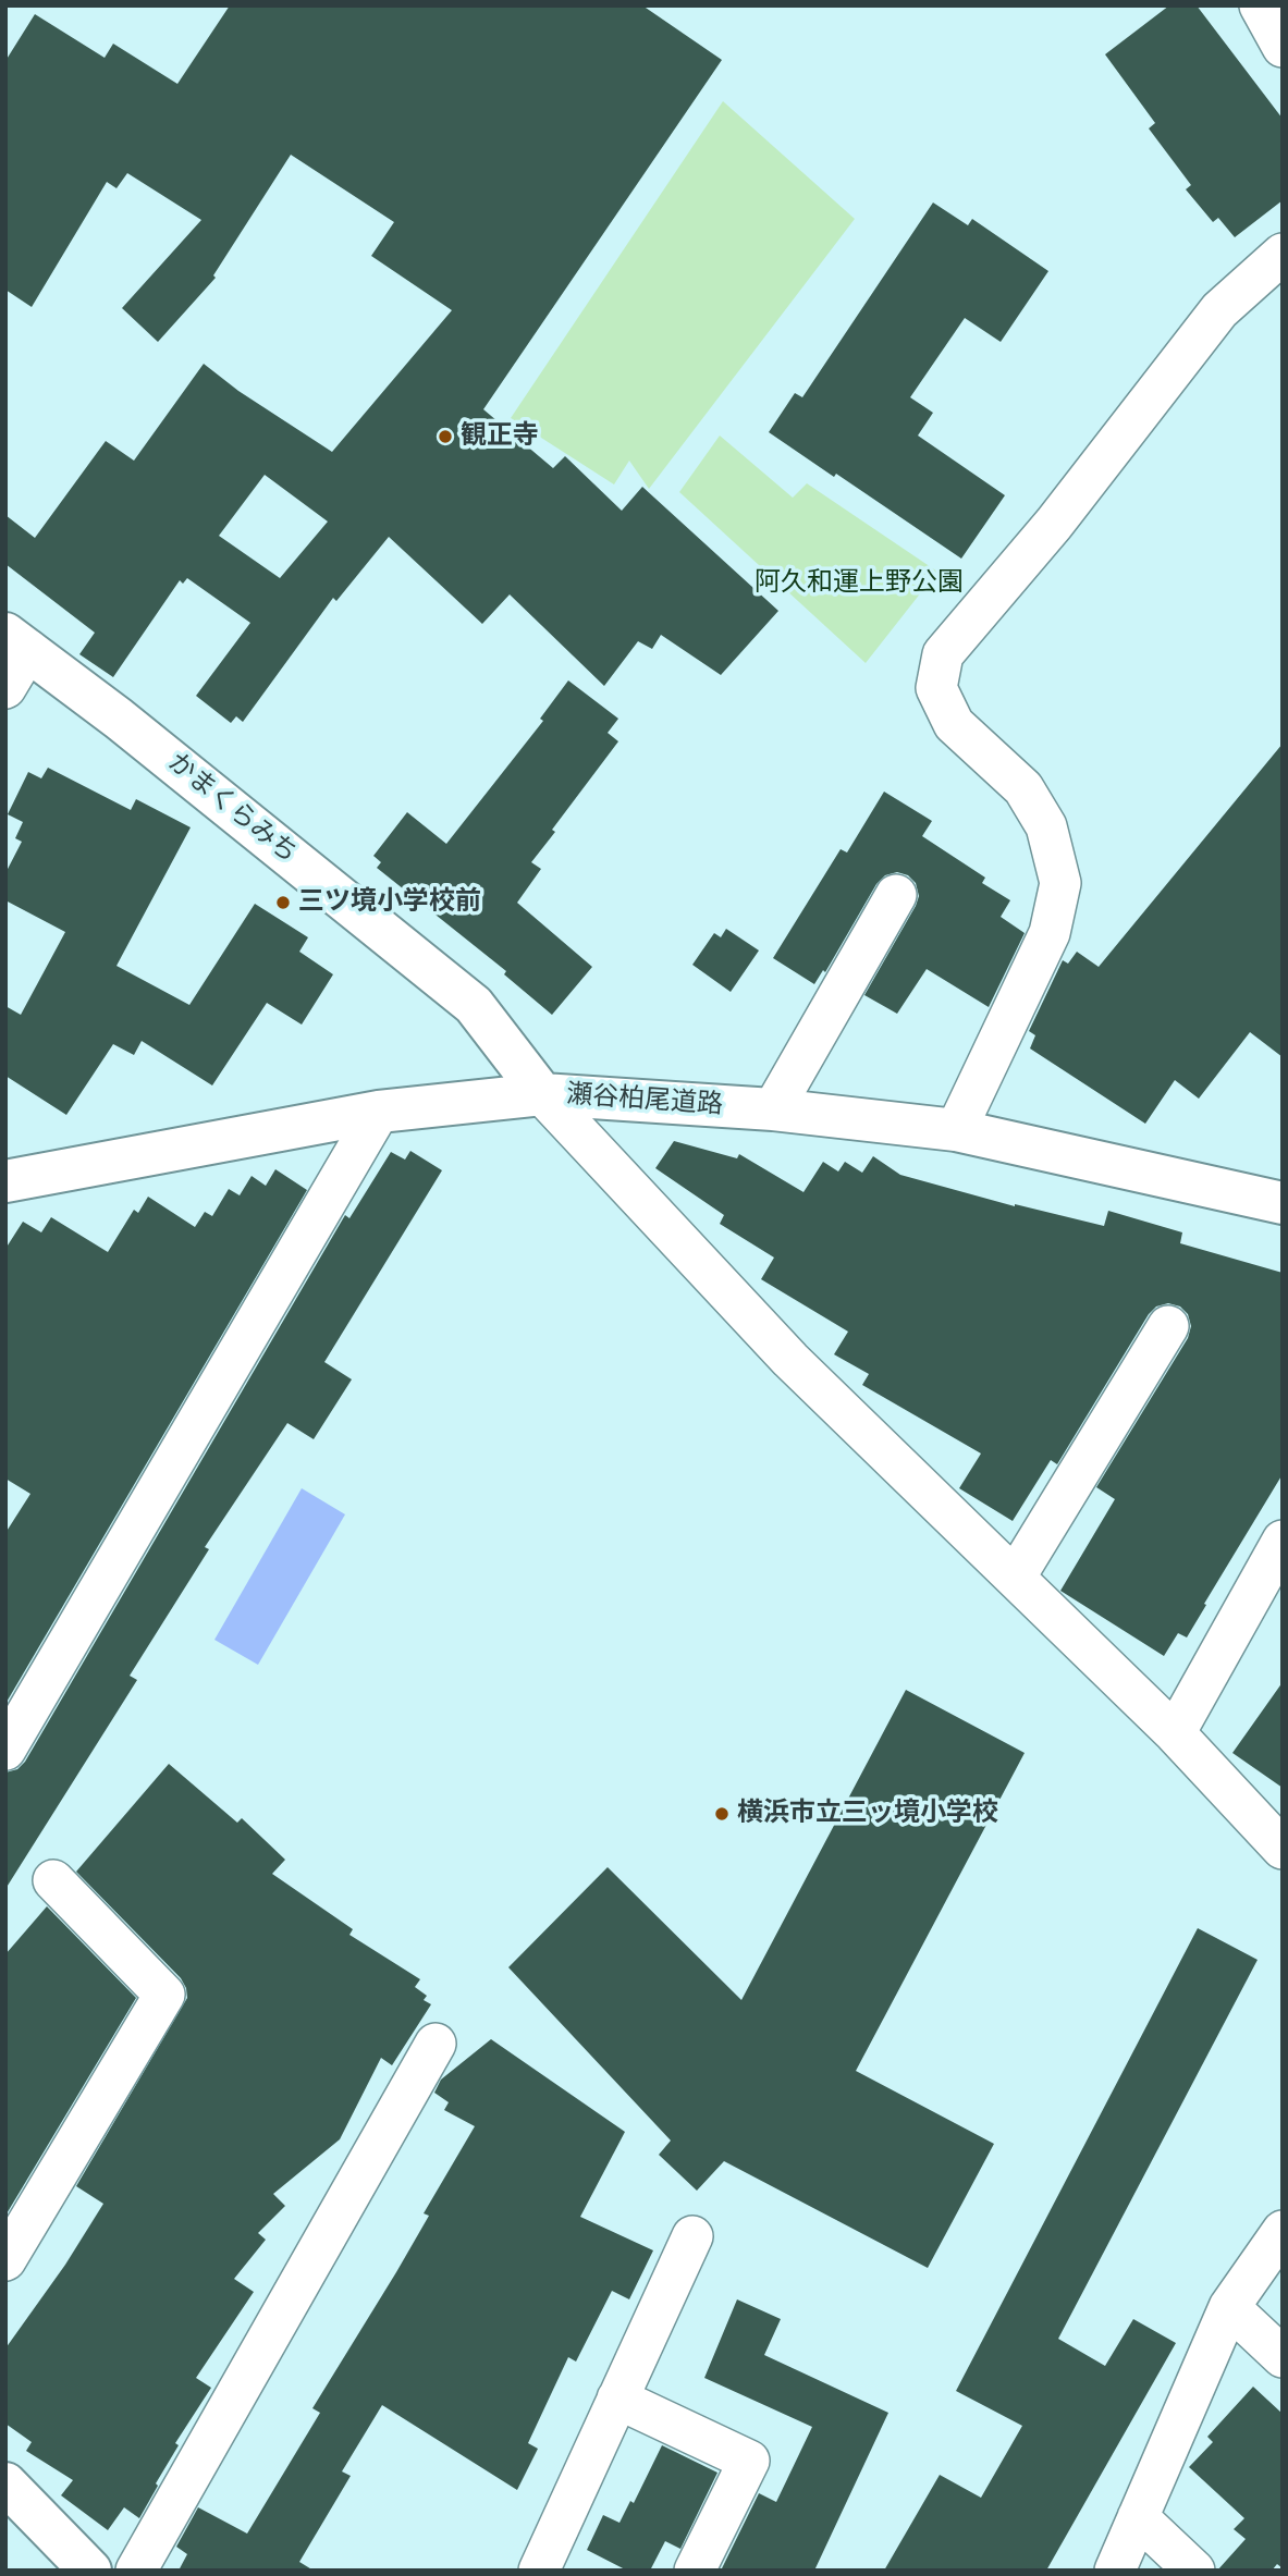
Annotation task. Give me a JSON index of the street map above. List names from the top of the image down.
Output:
{
  "streets": {
    "main road": ["かまくらみち", "瀬谷柏尾道路"]
  },
  "crossings": [
    ["かまくらみち", "瀬谷柏尾道路"]
  ],
  "parks": ["阿久和運上野公園"],
  "places": ["観正寺", "三ツ境小学校前", "横浜市立三ッ境小学校"]
}
